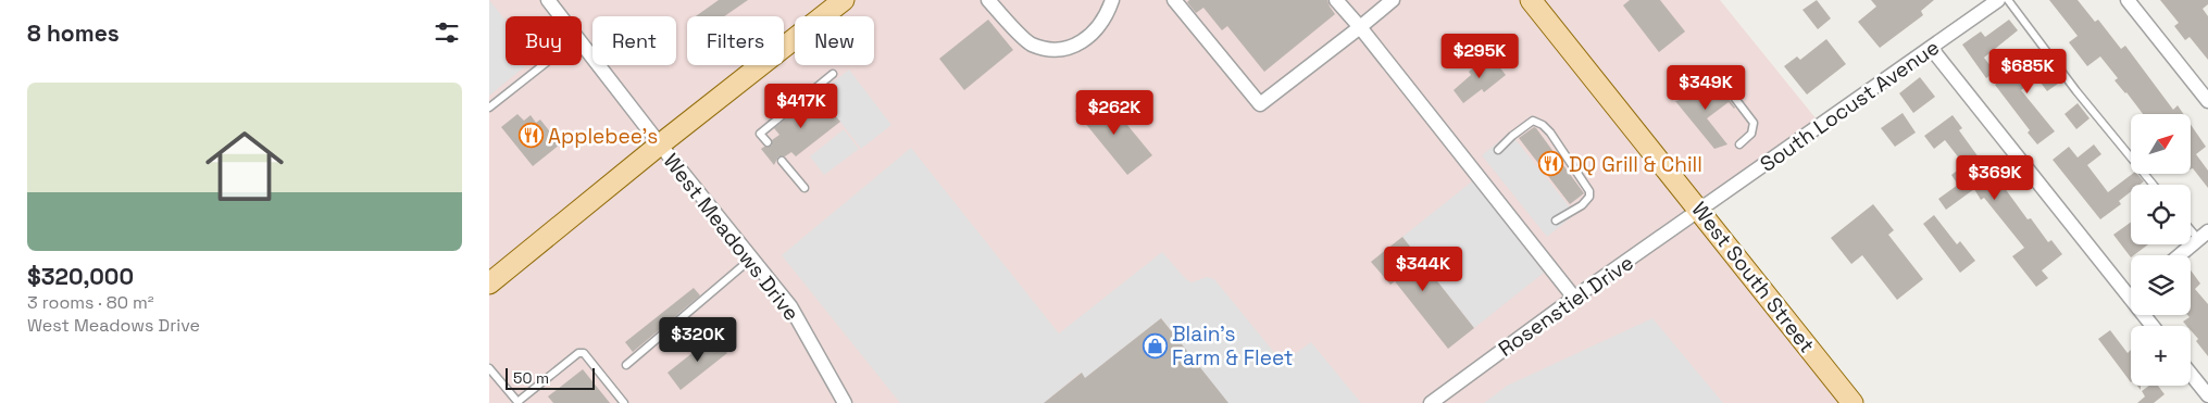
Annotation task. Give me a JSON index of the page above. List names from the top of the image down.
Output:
{
  "streets": {
    "main road": ["West South Street"],
    "street": ["South Locust Avenue", "West Meadows Drive", "Rosenstiel Drive"]
  },
  "crossings": [
    ["South Locust Avenue", "West South Street"],
    ["South Locust Avenue", "Rosenstiel Drive"],
    ["West South Street", "Rosenstiel Drive"]
  ],
  "places": {
    "restaurant": ["Applebee's", "DQ Grill & Chill"],
    "shop": ["Blain's Farm & Fleet"]
  },
  "scale_bar": "50 m",
  "north": "top right",
  "page": {
    "heading": "8 homes",
    "chip": [
      "Buy",
      "Rent",
      "Filters",
      "New"
    ],
    "price": [
      "$295K",
      "$685K",
      "$349K",
      "$417K",
      "$262K",
      "$369K",
      "$344K",
      "$320K"
    ],
    "list": [
      {
        "name": "$320,000",
        "note": "3 rooms · 80 m² · West Meadows Drive"
      }
    ],
    "map_buttons": "+",
    "scale": "50 m"
  }
}
